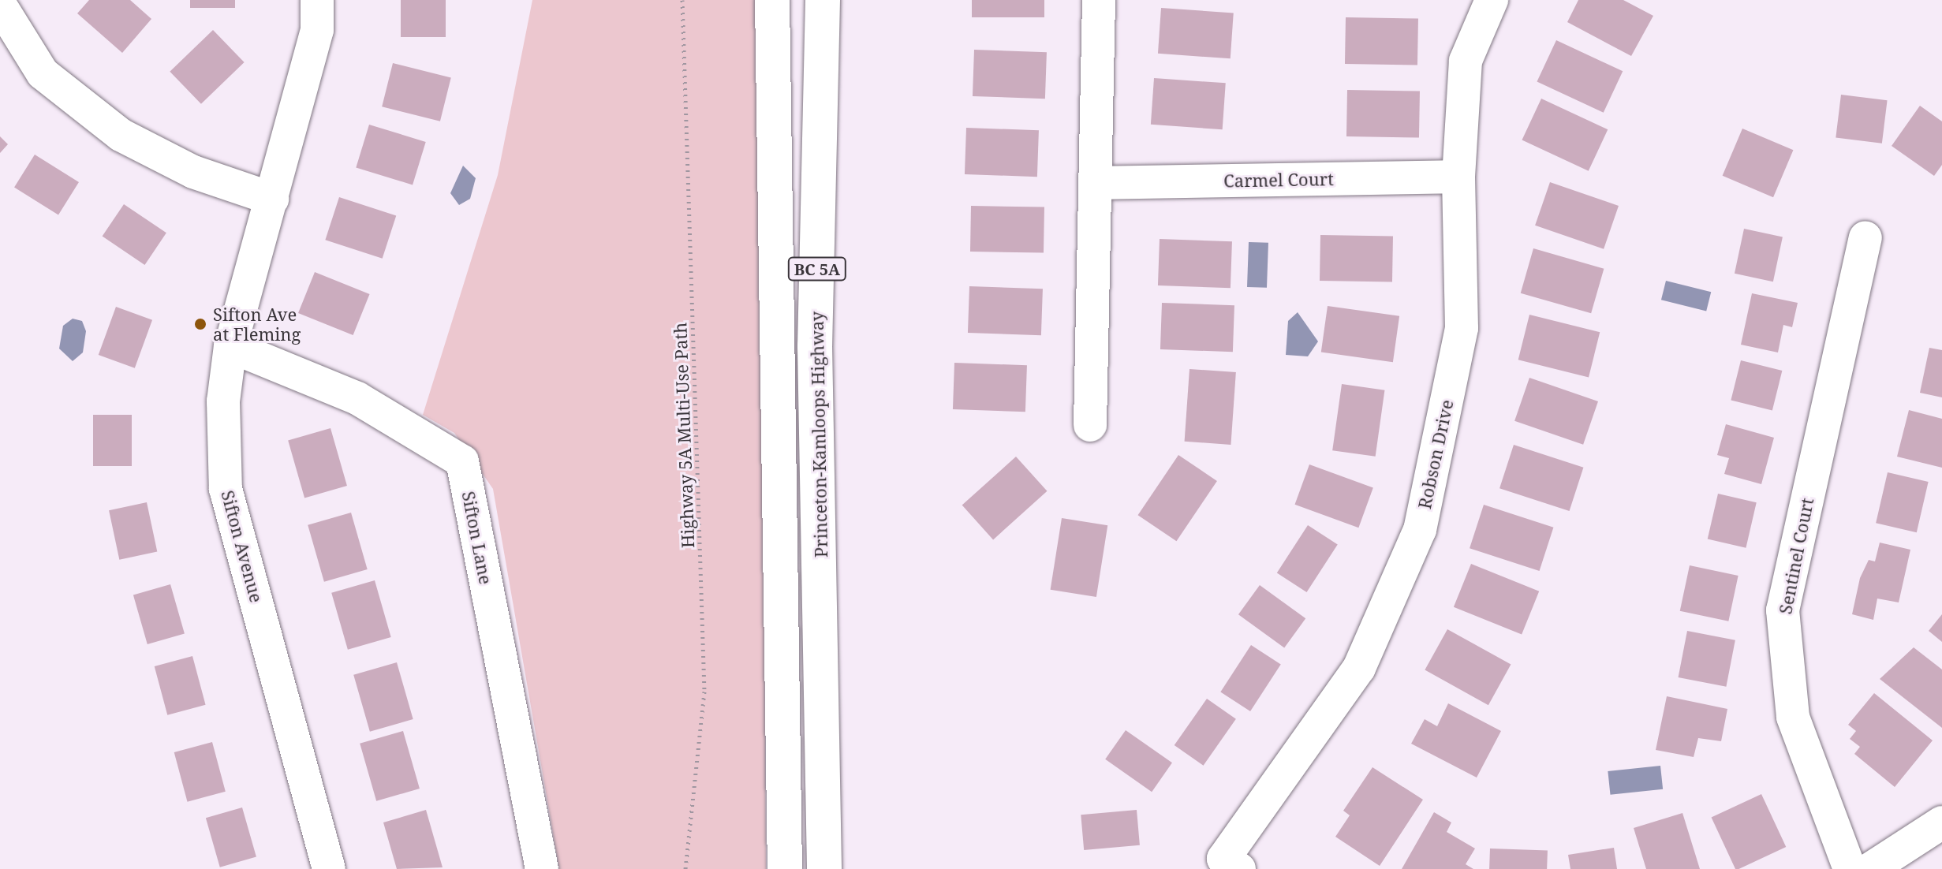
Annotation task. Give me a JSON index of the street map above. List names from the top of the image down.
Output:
{
  "streets": {
    "main road": ["BC 5A", "Princeton-Kamloops Highway"],
    "street": [
      "Carmel Court",
      "Robson Drive",
      "Sifton Lane",
      "Sifton Avenue",
      "Sentinel Court"
    ],
    "path": ["Highway 5A Multi-Use Path"]
  },
  "crossings": [
    ["Carmel Court", "Robson Drive"],
    ["Sifton Lane", "Sifton Avenue"]
  ],
  "places": ["Sifton Ave at Fleming"]
}
